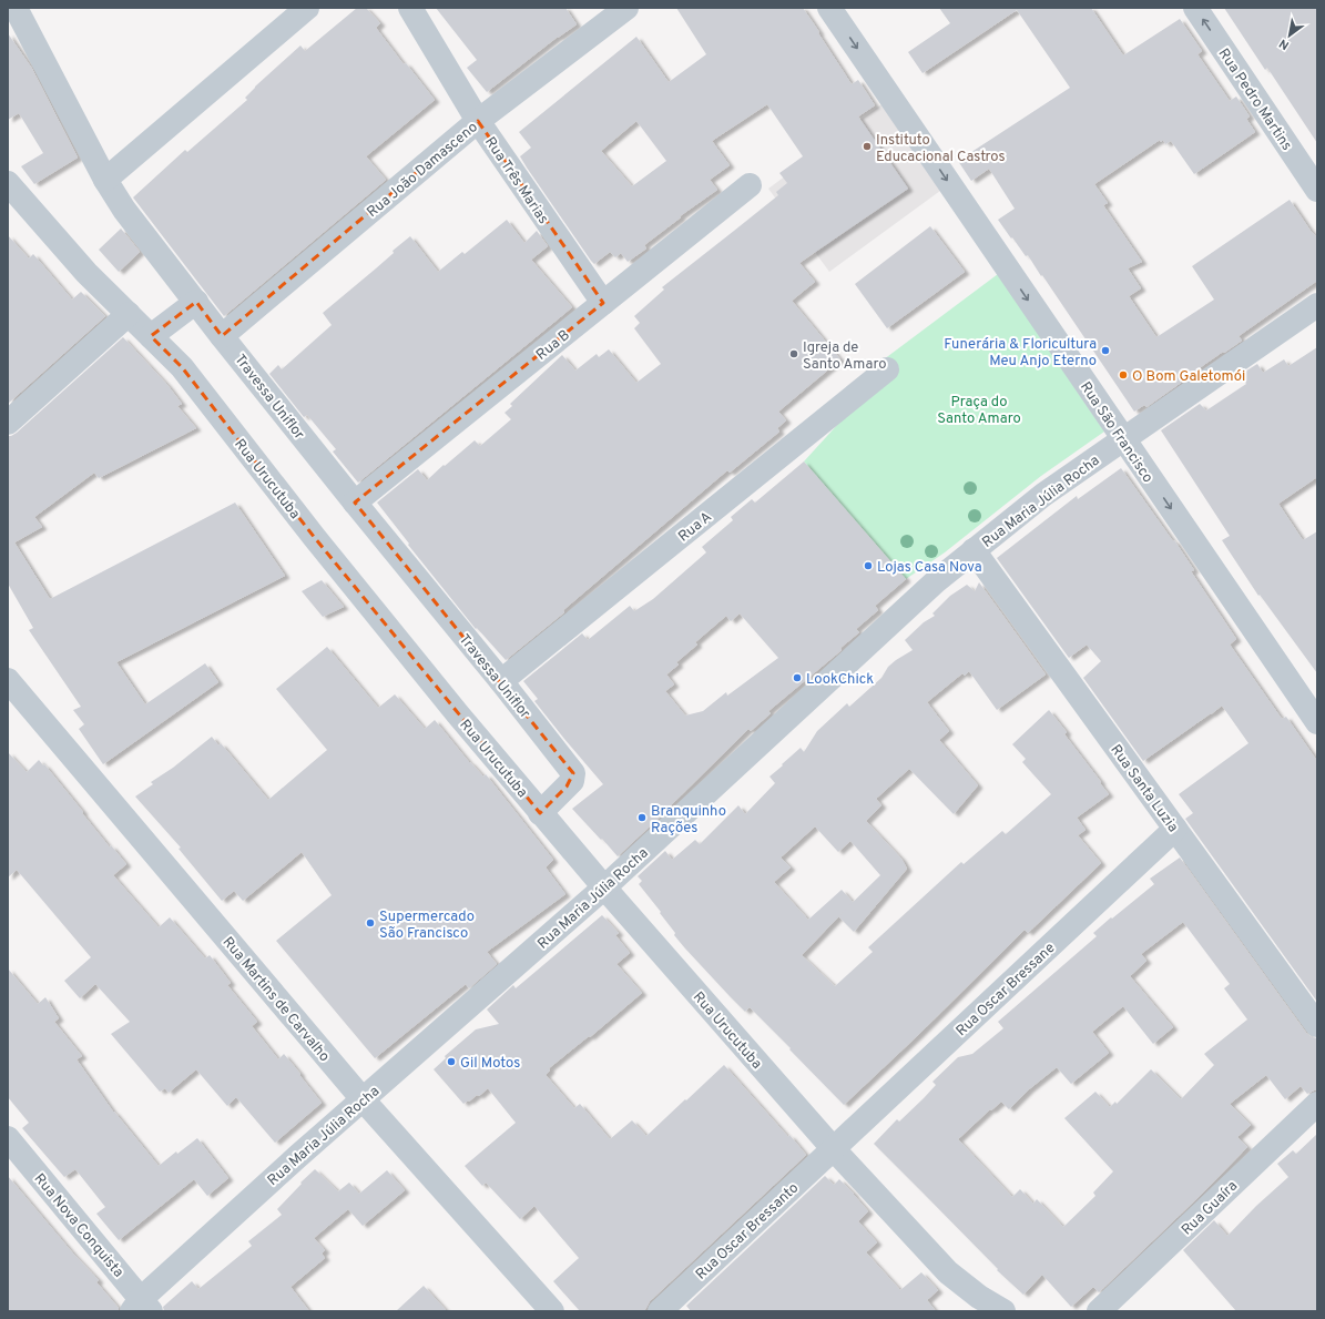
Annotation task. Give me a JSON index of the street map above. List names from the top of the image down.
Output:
{
  "streets": {
    "street": [
      "Rua Pedro Martins",
      "Rua João Damasceno",
      "Rua Três Marias",
      "Rua B",
      "Travessa Uniflor",
      "Rua São Francisco",
      "Rua Urucutuba",
      "Rua Maria Júlia Rocha",
      "Rua A",
      "Rua Santa Luzia",
      "Rua Oscar Bressane",
      "Rua Martins de Carvalho",
      "Rua Guaíra",
      "Rua Nova Conquista",
      "Rua Oscar Bressanto"
    ]
  },
  "crossings": [
    ["Rua João Damasceno", "Rua Três Marias"],
    ["Rua João Damasceno", "Travessa Uniflor"],
    ["Rua Três Marias", "Rua B"],
    ["Rua B", "Travessa Uniflor"],
    ["Travessa Uniflor", "Rua Urucutuba"],
    ["Travessa Uniflor", "Rua A"],
    ["Rua São Francisco", "Rua Maria Júlia Rocha"],
    ["Rua Urucutuba", "Rua Maria Júlia Rocha"],
    ["Rua Urucutuba", "Rua Oscar Bressane"],
    ["Rua Urucutuba", "Rua Oscar Bressanto"],
    ["Rua Maria Júlia Rocha", "Rua Santa Luzia"],
    ["Rua Maria Júlia Rocha", "Rua Martins de Carvalho"],
    ["Rua Maria Júlia Rocha", "Rua Nova Conquista"],
    ["Rua Santa Luzia", "Rua Oscar Bressane"],
    ["Rua Oscar Bressane", "Rua Oscar Bressanto"]
  ],
  "one_way": ["Rua Pedro Martins", "Rua São Francisco"],
  "parks": ["Praça do Santo Amaro"],
  "places": [
    "Instituto Educacional Castros",
    "Funerária & Floricultura Meu Anjo Eterno",
    "Igreja de Santo Amaro",
    "O Bom Galetomói",
    "Lojas Casa Nova",
    "LookChick",
    "Branquinho Rações",
    "Supermercado São Francisco",
    "Gil Motos"
  ],
  "north": "bottom left"
}
